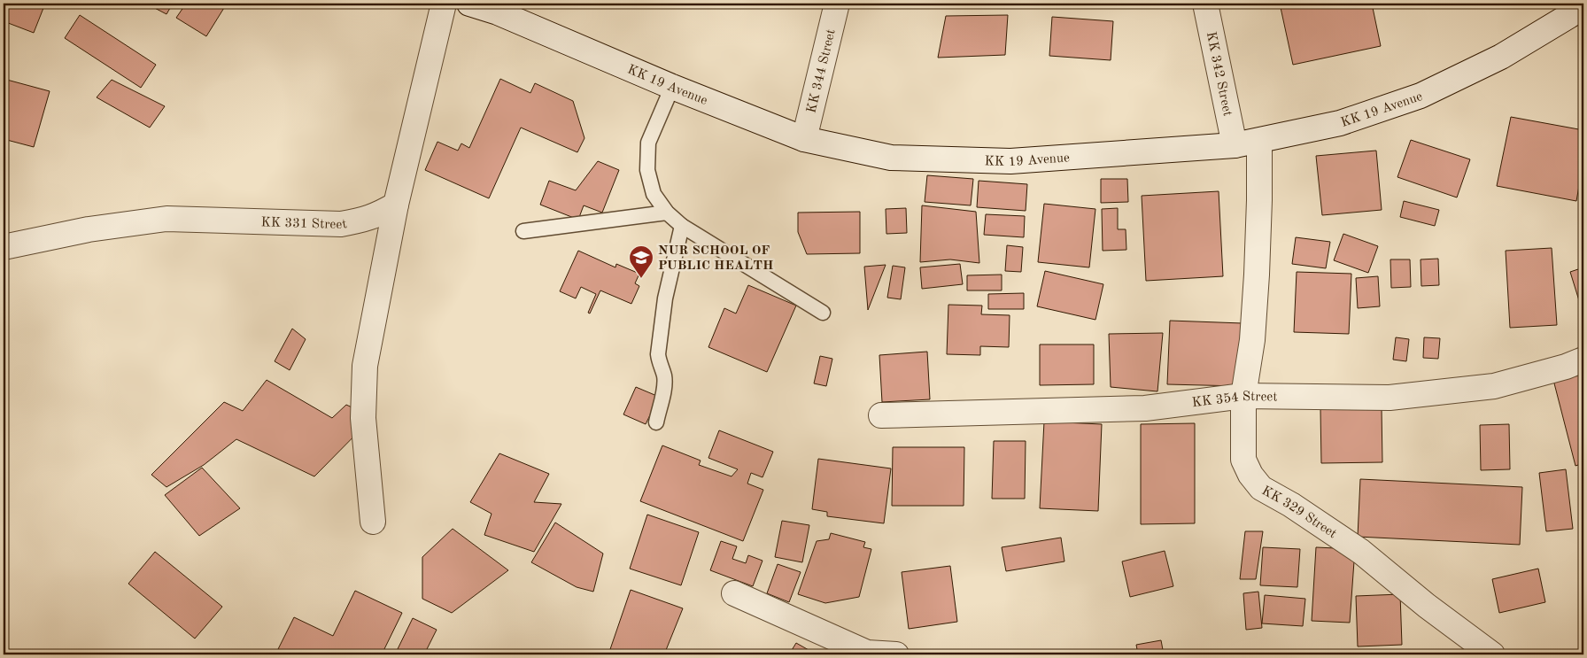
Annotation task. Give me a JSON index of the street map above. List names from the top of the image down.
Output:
{
  "streets": {
    "street": [
      "KK 344 Street",
      "KK 342 Street",
      "KK 19 Avenue",
      "KK 331 Street",
      "KK 354 Street",
      "KK 329 Street"
    ]
  },
  "crossings": [
    ["KK 344 Street", "KK 19 Avenue"],
    ["KK 342 Street", "KK 19 Avenue"],
    ["KK 19 Avenue", "KK 329 Street"],
    ["KK 354 Street", "KK 329 Street"]
  ],
  "places": {
    "school or university": ["NUR SCHOOL OF PUBLIC HEALTH"]
  }
}
